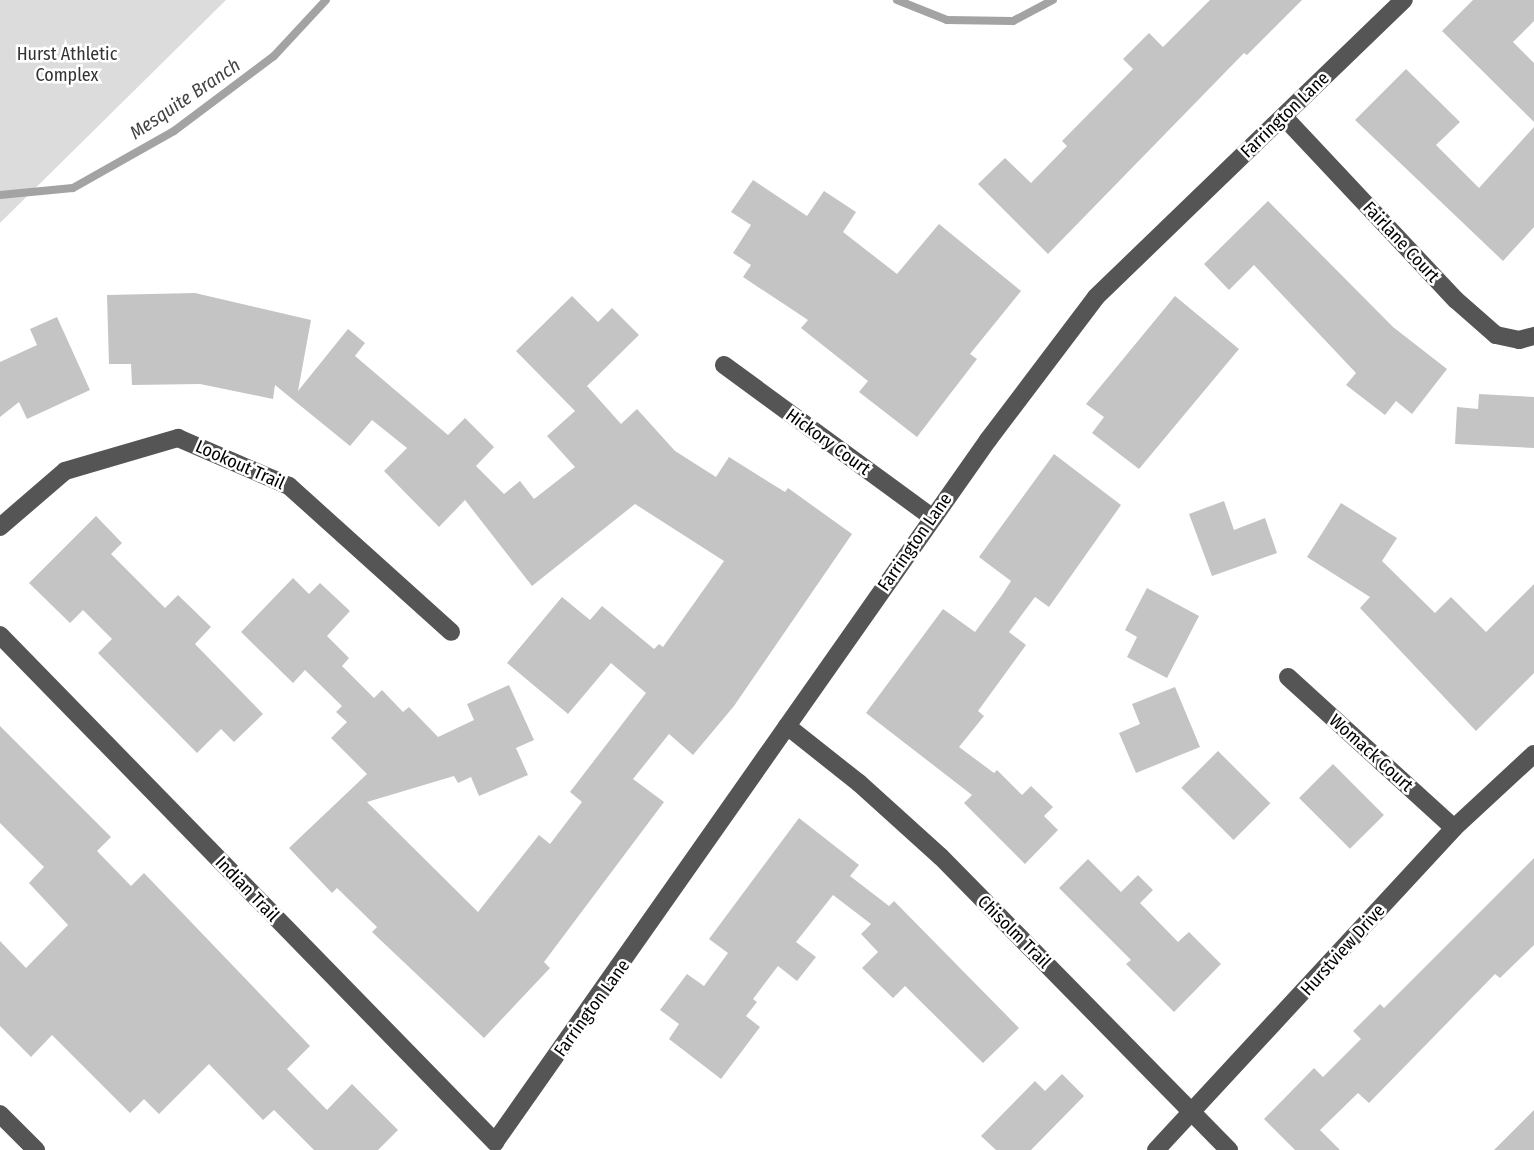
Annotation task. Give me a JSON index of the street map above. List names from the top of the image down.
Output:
{
  "streets": {
    "street": [
      "Farrington Lane",
      "Fairlane Court",
      "Hickory Court",
      "Lookout Trail",
      "Womack Court",
      "Indian Trail",
      "Chisolm Trail",
      "Hurstview Drive"
    ]
  },
  "crossings": [
    ["Farrington Lane", "Fairlane Court"],
    ["Farrington Lane", "Hickory Court"],
    ["Farrington Lane", "Indian Trail"],
    ["Farrington Lane", "Chisolm Trail"],
    ["Womack Court", "Hurstview Drive"],
    ["Chisolm Trail", "Hurstview Drive"]
  ],
  "water": ["Mesquite Branch"],
  "parks": ["Hurst Athletic Complex"]
}
